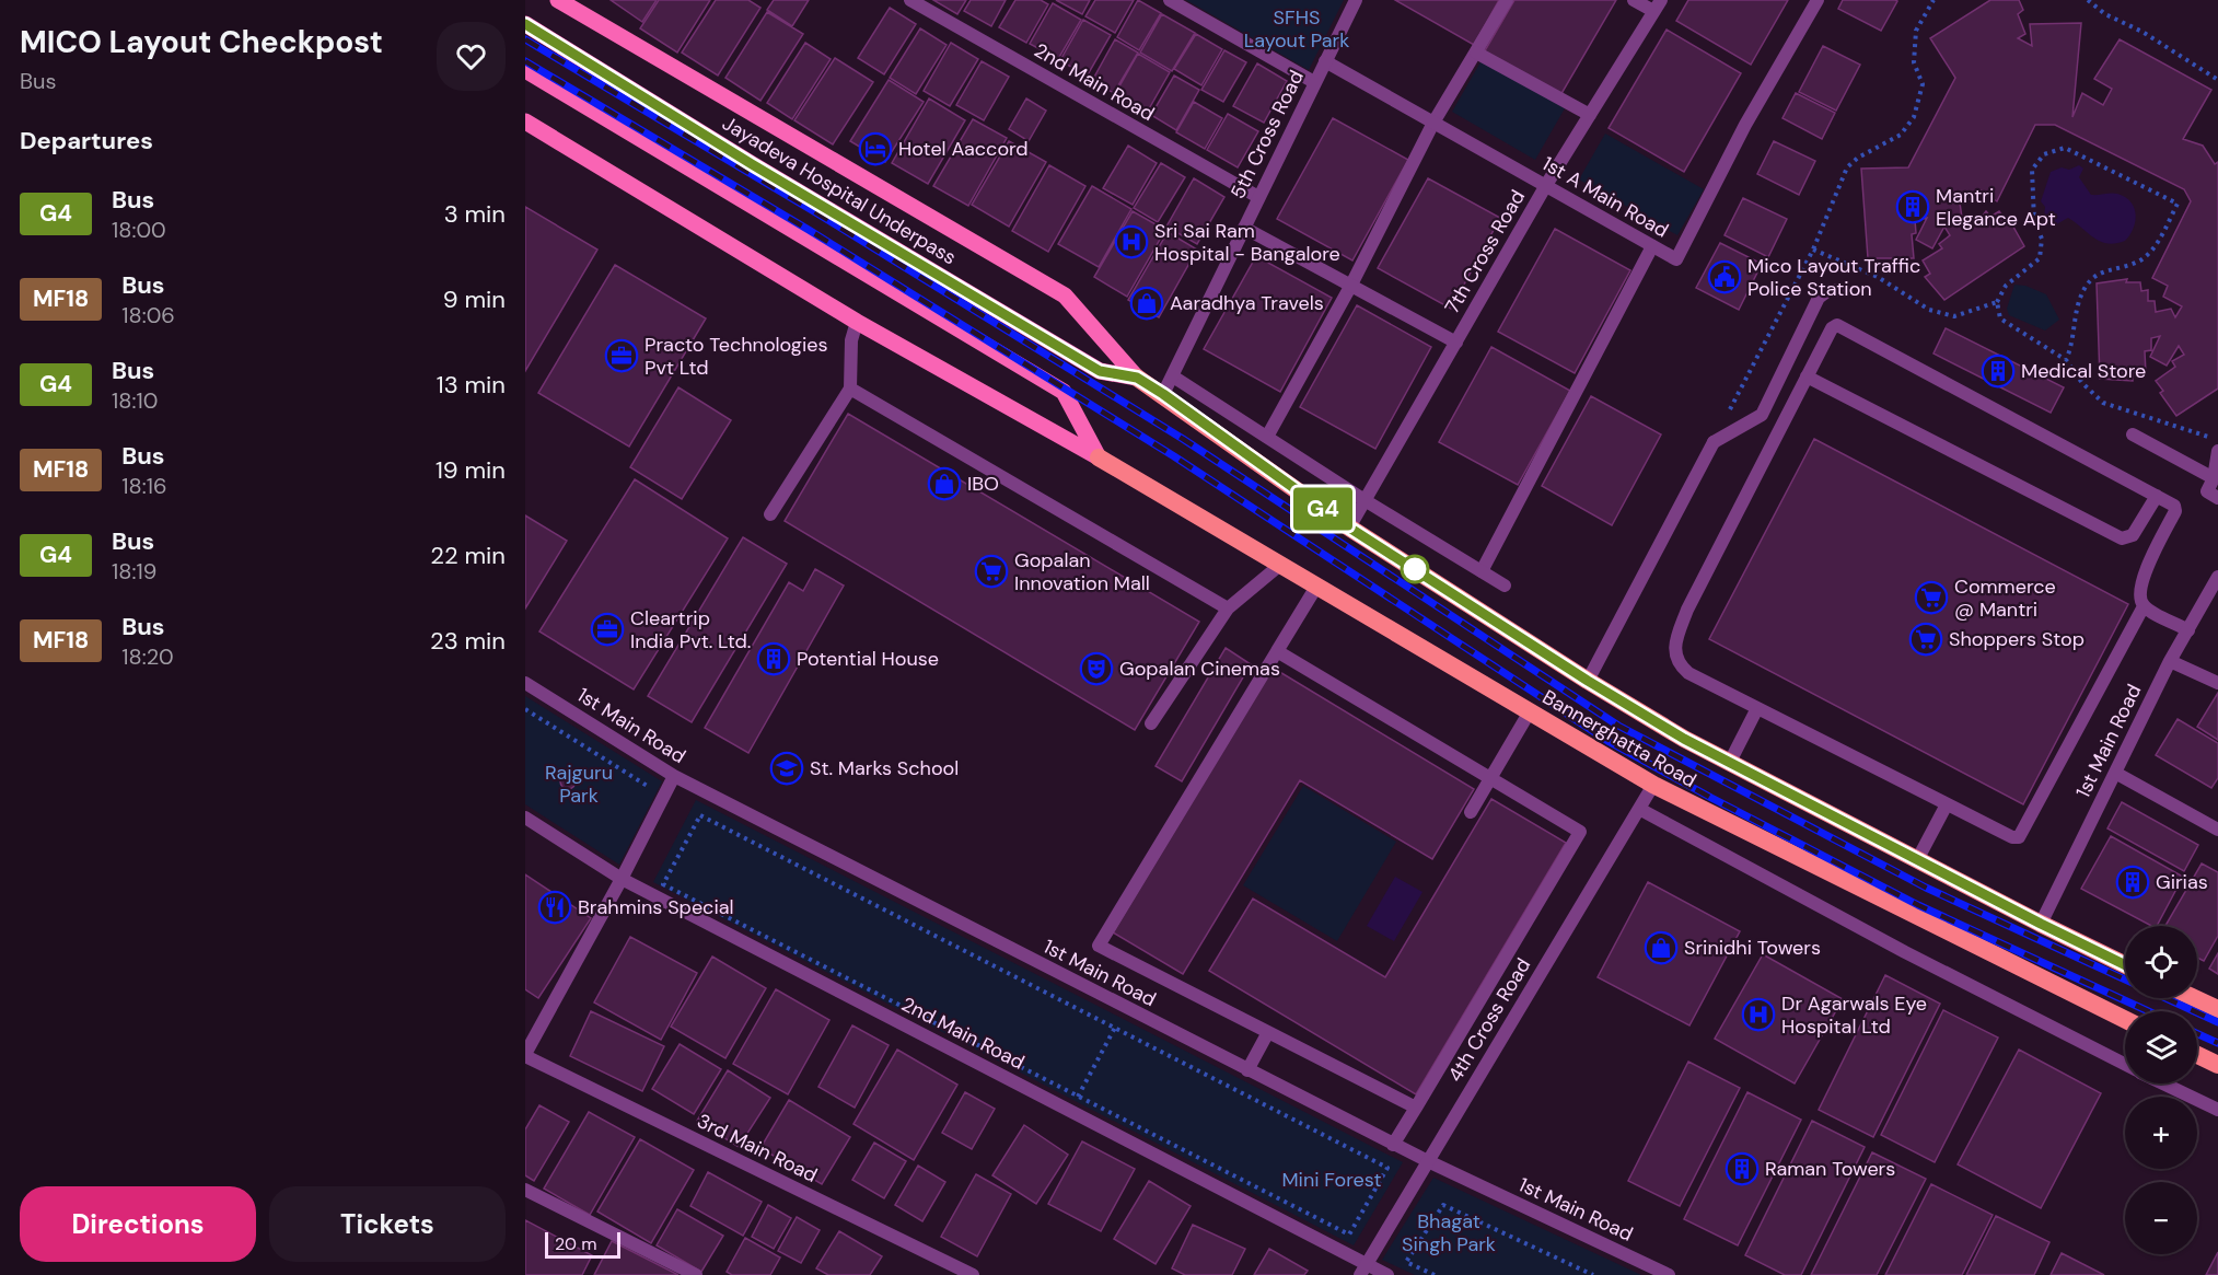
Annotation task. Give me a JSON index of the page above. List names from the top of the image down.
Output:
{
  "streets": {
    "highway": ["Bannerghatta Road"],
    "main road": ["Jayadeva Hospital Underpass"],
    "street": [
      "2nd Main Road",
      "5th Cross Road",
      "1st A Main Road",
      "7th Cross Road",
      "1st Main Road",
      "4th Cross Road",
      "3rd Main Road"
    ]
  },
  "crossings": [
    ["2nd Main Road", "5th Cross Road"],
    ["2nd Main Road", "4th Cross Road"],
    ["5th Cross Road", "1st A Main Road"],
    ["5th Cross Road", "Bannerghatta Road"],
    ["Jayadeva Hospital Underpass", "Bannerghatta Road"],
    ["1st A Main Road", "7th Cross Road"],
    ["7th Cross Road", "Bannerghatta Road"],
    ["1st Main Road", "Bannerghatta Road"],
    ["1st Main Road", "4th Cross Road"],
    ["Bannerghatta Road", "4th Cross Road"]
  ],
  "parks": [
    "SFHS Layout Park",
    "Rajguru Park",
    "Mini Forest",
    "Bhagat Singh Park"
  ],
  "places": {
    "hotel": ["Hotel Aaccord"],
    "building": [
      "Mantri Elegance Apt",
      "Medical Store",
      "Potential House",
      "Girias",
      "Raman Towers"
    ],
    "hospital": ["Sri Sai Ram Hospital - Bangalore", "Dr Agarwals Eye Hospital Ltd"],
    "public building": ["Mico Layout Traffic Police Station"],
    "shop": ["Aaradhya Travels", "IBO", "Srinidhi Towers"],
    "office": ["Practo Technologies Pvt Ltd", "Cleartrip India Pvt. Ltd."],
    "supermarket": ["Gopalan Innovation Mall", "Commerce @ Mantri", "Shoppers Stop"],
    "theatre": ["Gopalan Cinemas"],
    "school or university": ["St. Marks School"],
    "restaurant": ["Brahmins Special"]
  },
  "lines": ["bus line G4"],
  "scale_bar": "20 m",
  "page": {
    "heading": [
      ["MICO Layout Checkpost", "Bus"],
      "Departures"
    ],
    "on_map": "G4",
    "list": [
      {
        "mark": "G4",
        "name": "Bus",
        "note": "18:00",
        "value": "3 min"
      },
      {
        "mark": "MF18",
        "name": "Bus",
        "note": "18:06",
        "value": "9 min"
      },
      {
        "mark": "G4",
        "name": "Bus",
        "note": "18:10",
        "value": "13 min"
      },
      {
        "mark": "MF18",
        "name": "Bus",
        "note": "18:16",
        "value": "19 min"
      },
      {
        "mark": "G4",
        "name": "Bus",
        "note": "18:19",
        "value": "22 min"
      },
      {
        "mark": "MF18",
        "name": "Bus",
        "note": "18:20",
        "value": "23 min"
      }
    ],
    "map_buttons": ["+", "−"],
    "buttons": ["Directions", "Tickets"],
    "scale": "20 m"
  }
}
